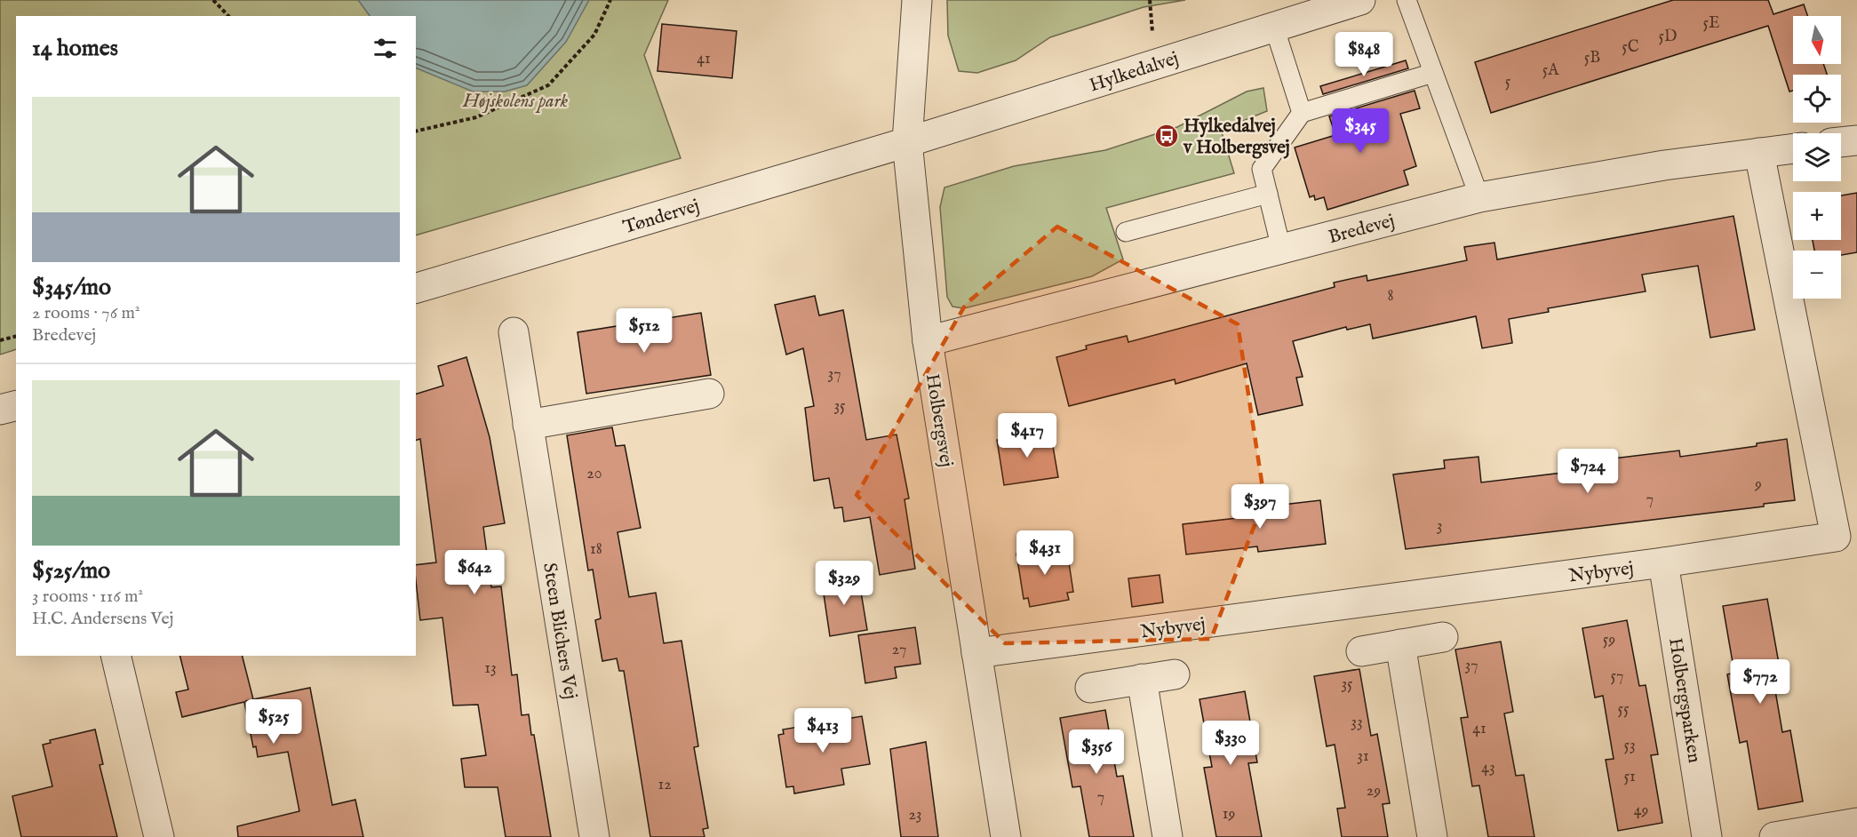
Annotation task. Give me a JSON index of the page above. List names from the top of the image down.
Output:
{
  "streets": {
    "street": [
      "Hylkedalvej",
      "Tøndervej",
      "Bredevej",
      "Holbergsvej",
      "Nybyvej",
      "Steen Blichers Vej",
      "Holbergsparken"
    ]
  },
  "crossings": [
    ["Hylkedalvej", "Tøndervej"],
    ["Hylkedalvej", "Holbergsvej"],
    ["Tøndervej", "Holbergsvej"],
    ["Bredevej", "Holbergsvej"],
    ["Bredevej", "Nybyvej"],
    ["Holbergsvej", "Nybyvej"],
    ["Nybyvej", "Holbergsparken"]
  ],
  "parks": ["Højskolens park"],
  "places": {
    "bus stop": ["Hylkedalvej v Holbergsvej"]
  },
  "house_numbers": [
    "5E",
    "5D",
    "5C",
    "5B",
    "41",
    "5A",
    "5",
    "8",
    "37",
    "35",
    "20",
    "9",
    "7",
    "3",
    "18",
    "59",
    "27",
    "37",
    "13",
    "57",
    "35",
    "55",
    "33",
    "41",
    "53",
    "31",
    "43",
    "51",
    "12",
    "29",
    "7",
    "49",
    "19",
    "23"
  ],
  "north": "bottom",
  "page": {
    "map_buttons": ["+", "−"],
    "heading": "14 homes",
    "price": [
      "$848",
      "$345",
      "$512",
      "$417",
      "$724",
      "$397",
      "$431",
      "$642",
      "$329",
      "$772",
      "$525",
      "$413",
      "$330",
      "$356"
    ],
    "list": [
      {
        "name": "$345/mo",
        "note": "2 rooms · 76 m² · Bredevej"
      },
      {
        "name": "$525/mo",
        "note": "3 rooms · 116 m² · H.C. Andersens Vej"
      }
    ]
  }
}
